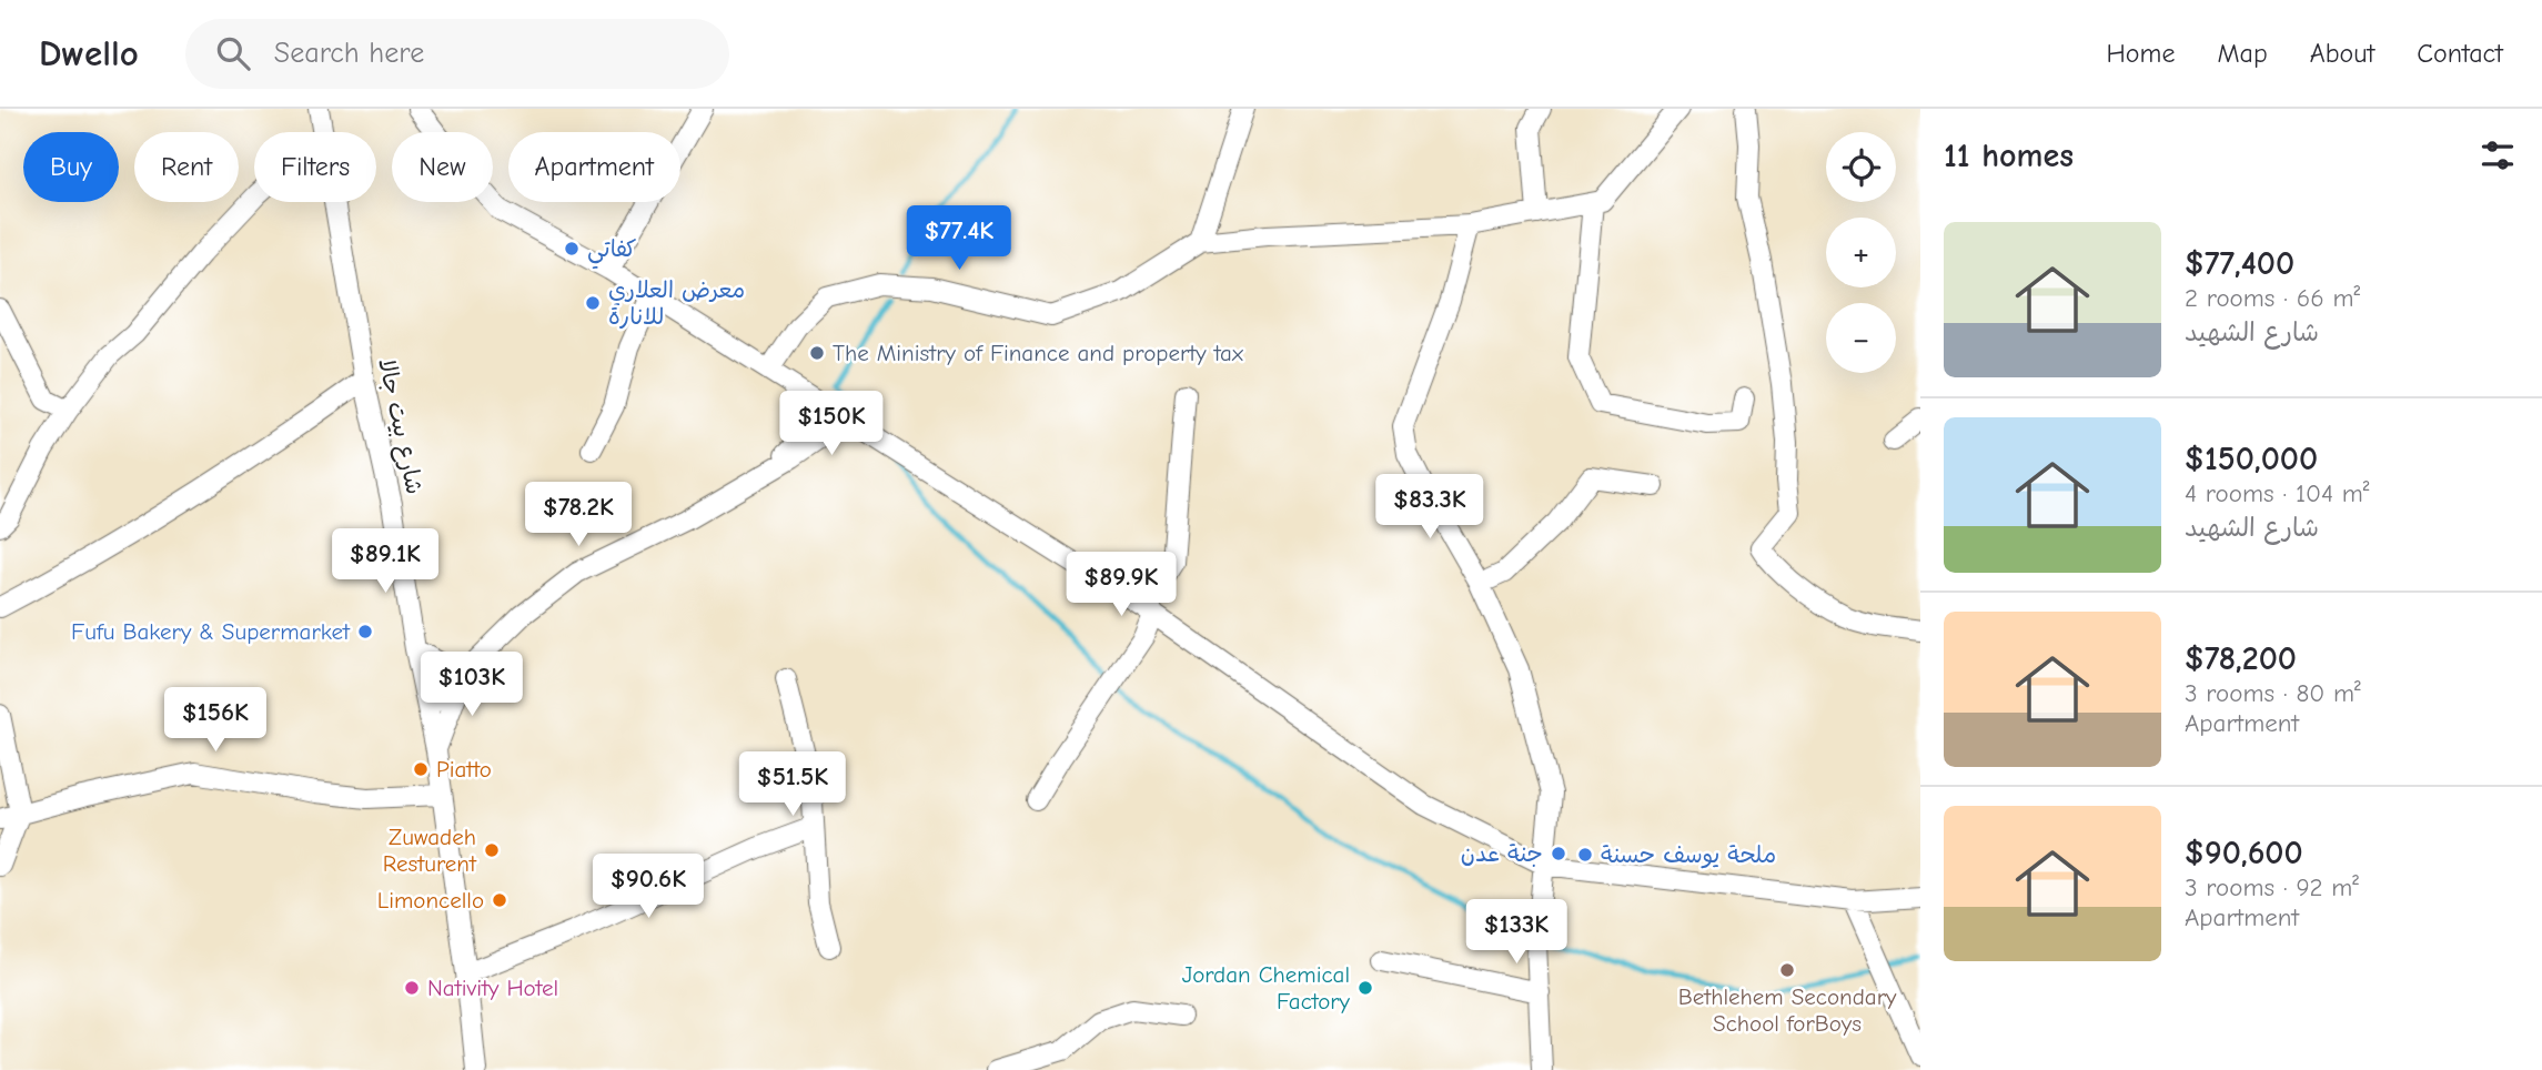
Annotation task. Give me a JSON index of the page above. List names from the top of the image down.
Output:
{
  "streets": {
    "street": ["شارع بيت جالا"]
  },
  "places": [
    "كفاتي",
    "معرض العلاري للانارة",
    "The Ministry of Finance and property tax",
    "Fufu Bakery & Supermarket",
    "Piatto",
    "Zuwadeh Resturent",
    "جنة عدن",
    "ملحة يوسف حسنة",
    "Limoncello",
    "Bethlehem Secondary School forBoys",
    "Nativity Hotel",
    "Jordan Chemical Factory"
  ],
  "page": {
    "header": "Dwello",
    "search": "Search here",
    "nav": [
      "Home",
      "Map",
      "About",
      "Contact"
    ],
    "heading": "11 homes",
    "map_buttons": ["+", "−"],
    "chip": [
      "Buy",
      "Rent",
      "Filters",
      "New",
      "Apartment"
    ],
    "list": [
      {
        "name": "$77,400",
        "note": "2 rooms · 66 m² · شارع الشهيد"
      },
      {
        "name": "$150,000",
        "note": "4 rooms · 104 m² · شارع الشهيد"
      },
      {
        "name": "$78,200",
        "note": "3 rooms · 80 m² · Apartment"
      },
      {
        "name": "$90,600",
        "note": "3 rooms · 92 m² · Apartment"
      }
    ],
    "price": [
      "$77.4K",
      "$150K",
      "$83.3K",
      "$78.2K",
      "$89.1K",
      "$89.9K",
      "$103K",
      "$156K",
      "$51.5K",
      "$90.6K",
      "$133K"
    ]
  }
}
